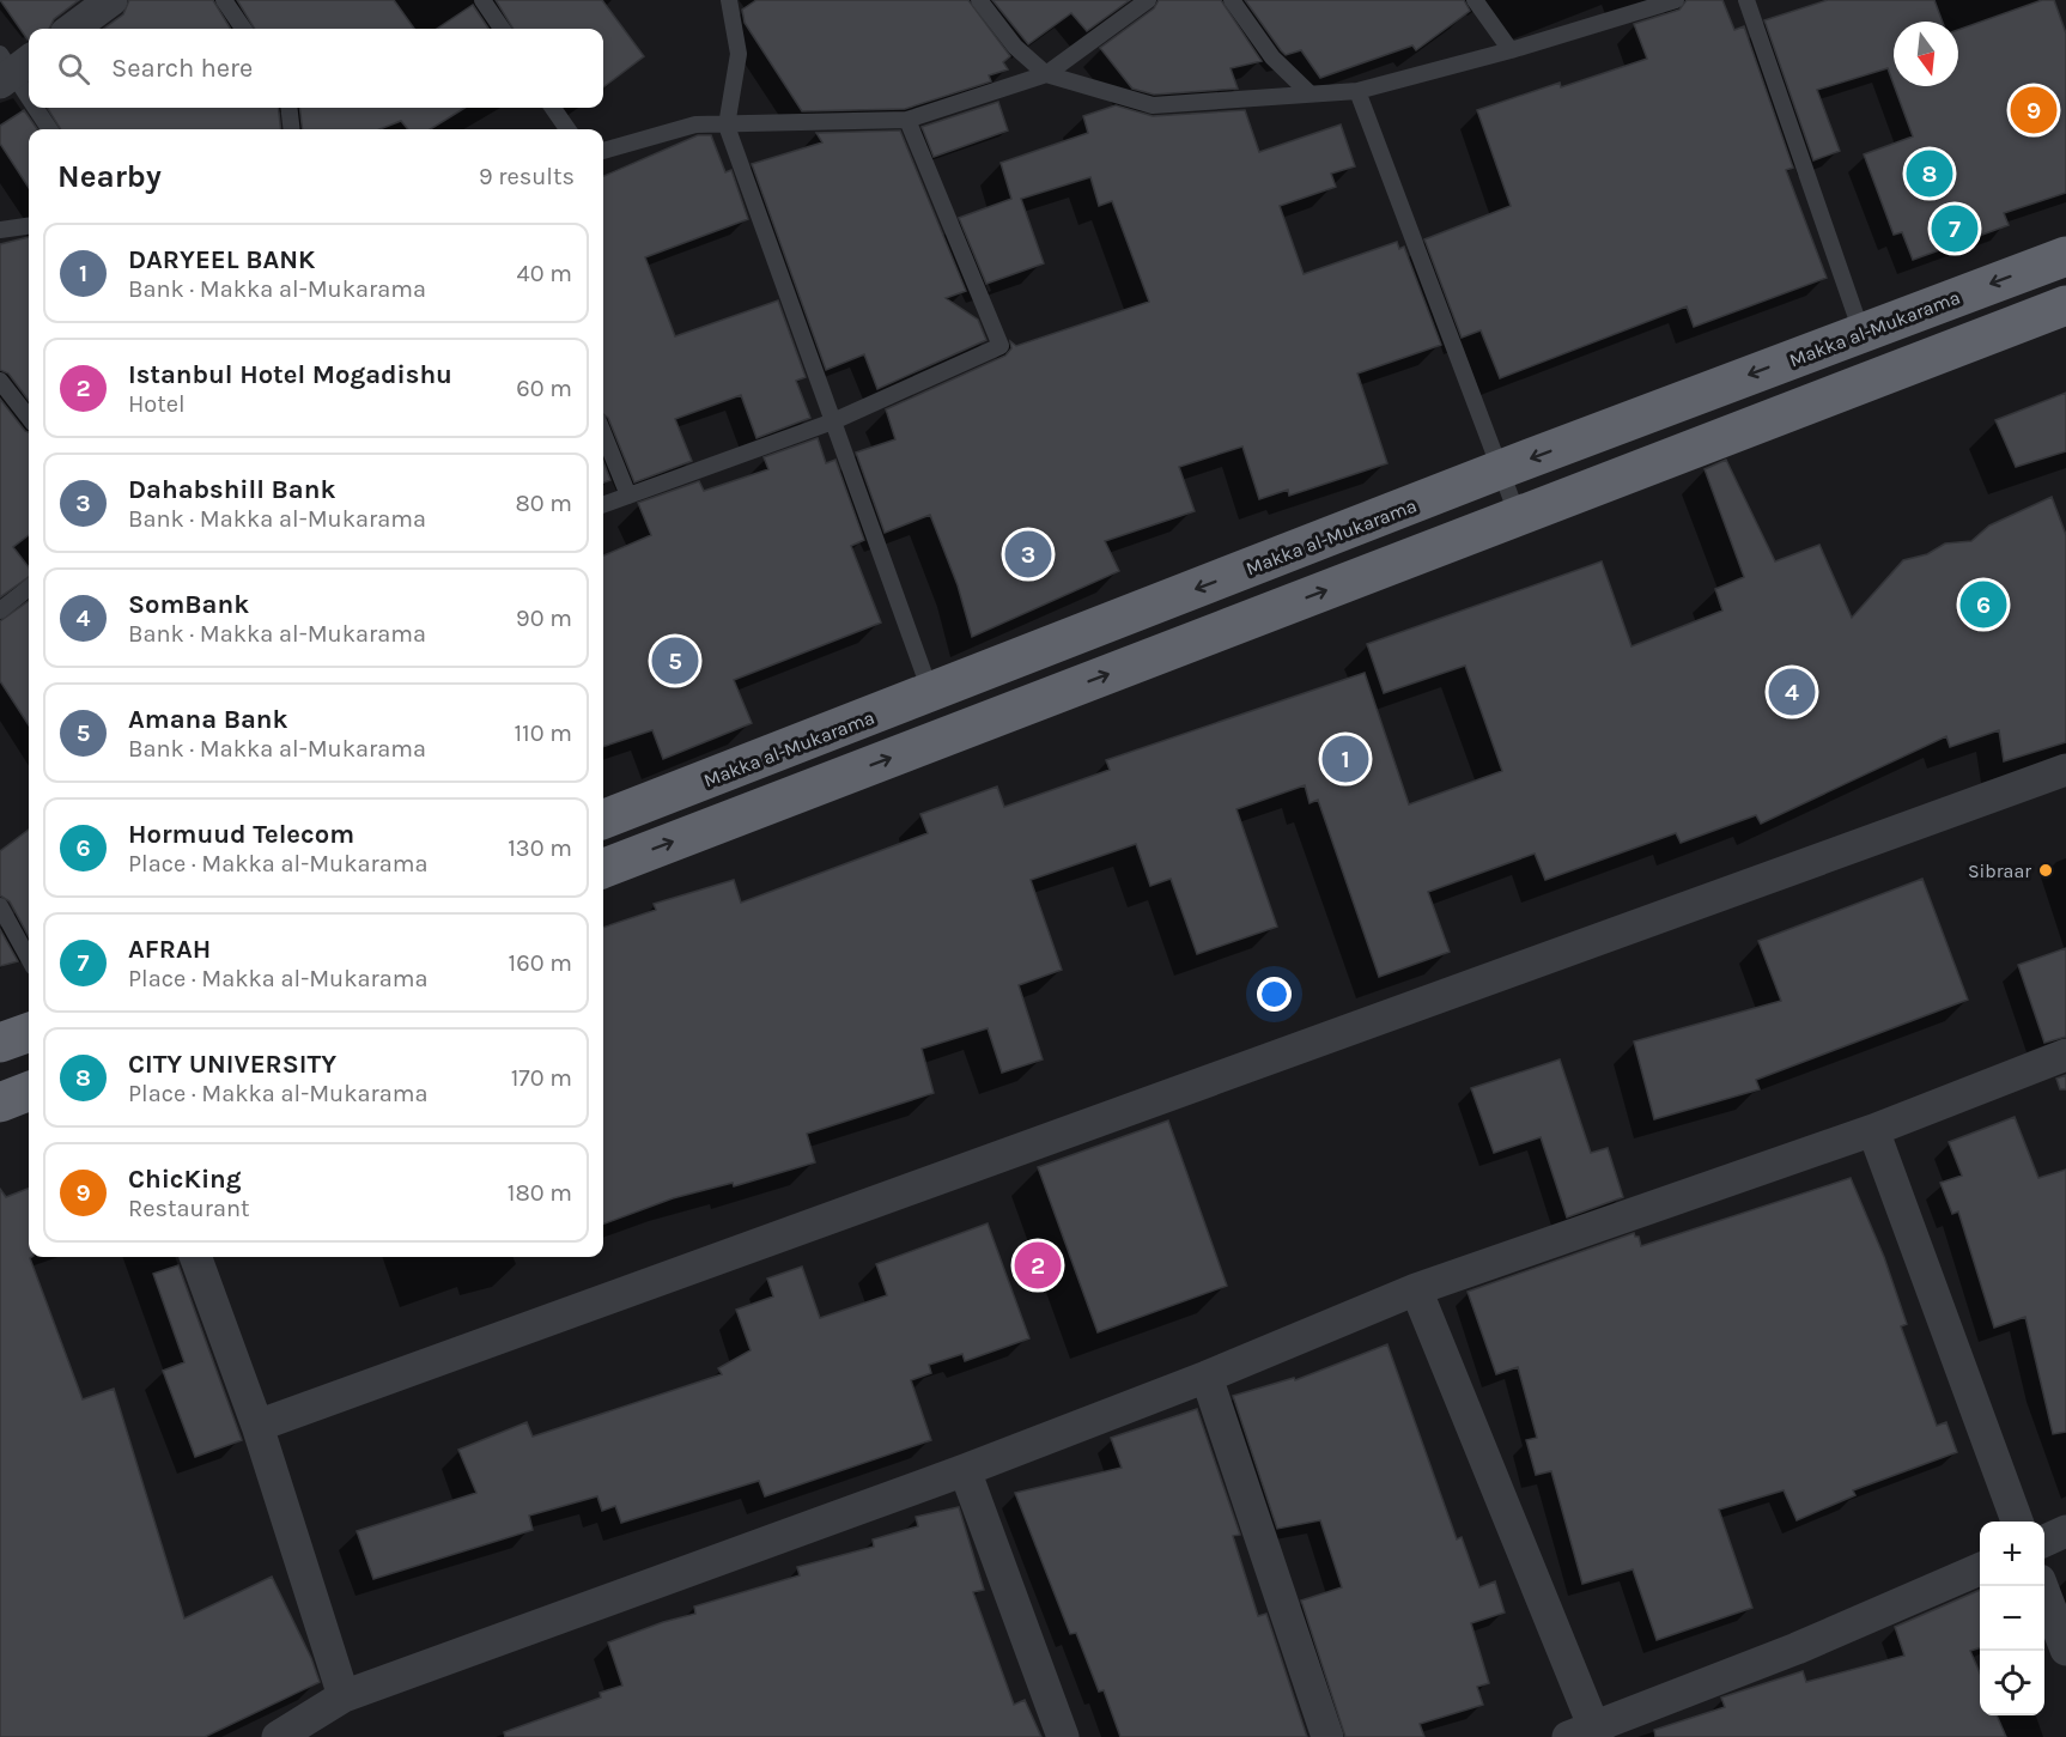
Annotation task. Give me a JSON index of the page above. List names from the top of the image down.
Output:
{
  "streets": {
    "highway": ["Makka al-Mukarama"]
  },
  "places": ["Sibraar"],
  "north": "bottom",
  "page": {
    "search": "Search here",
    "pins": [
      "9",
      "8",
      "7",
      "3",
      "6",
      "5",
      "4",
      "1",
      "2"
    ],
    "heading": ["Nearby", "9 results"],
    "list": [
      {
        "mark": "1",
        "name": "DARYEEL BANK",
        "note": "Bank · Makka al-Mukarama",
        "value": "40 m"
      },
      {
        "mark": "2",
        "name": "Istanbul Hotel Mogadishu",
        "note": "Hotel",
        "value": "60 m"
      },
      {
        "mark": "3",
        "name": "Dahabshill Bank",
        "note": "Bank · Makka al-Mukarama",
        "value": "80 m"
      },
      {
        "mark": "4",
        "name": "SomBank",
        "note": "Bank · Makka al-Mukarama",
        "value": "90 m"
      },
      {
        "mark": "5",
        "name": "Amana Bank",
        "note": "Bank · Makka al-Mukarama",
        "value": "110 m"
      },
      {
        "mark": "6",
        "name": "Hormuud Telecom",
        "note": "Place · Makka al-Mukarama",
        "value": "130 m"
      },
      {
        "mark": "7",
        "name": "AFRAH",
        "note": "Place · Makka al-Mukarama",
        "value": "160 m"
      },
      {
        "mark": "8",
        "name": "CITY UNIVERSITY",
        "note": "Place · Makka al-Mukarama",
        "value": "170 m"
      },
      {
        "mark": "9",
        "name": "ChicKing",
        "note": "Restaurant",
        "value": "180 m"
      }
    ],
    "map_buttons": ["+", "−"]
  }
}
